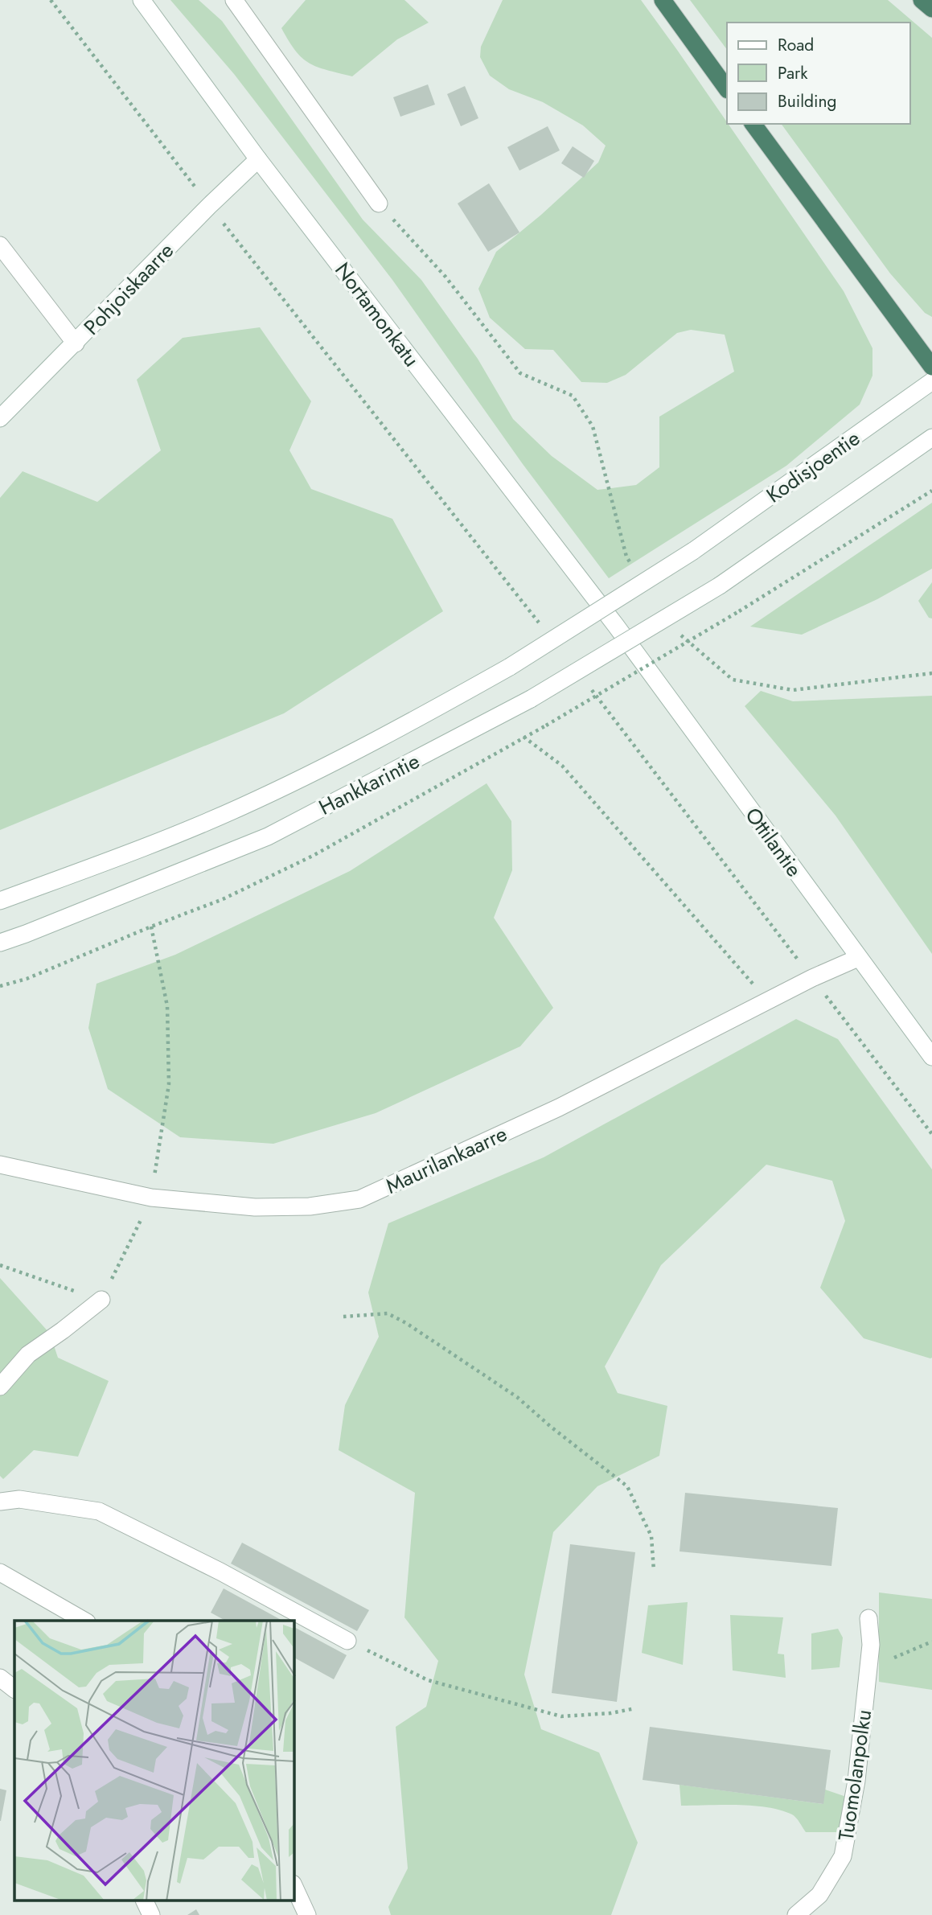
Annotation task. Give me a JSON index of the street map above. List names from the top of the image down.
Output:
{
  "streets": {
    "main road": [
      "Pohjoiskaarre",
      "Nortamonkatu",
      "Kodisjoentie",
      "Hankkarintie",
      "Ottilantie",
      "Maurilankaarre",
      "Tuomolanpolku"
    ]
  },
  "crossings": [
    ["Pohjoiskaarre", "Nortamonkatu"],
    ["Nortamonkatu", "Ottilantie"],
    ["Kodisjoentie", "Hankkarintie"],
    ["Ottilantie", "Maurilankaarre"]
  ],
  "legend": ["Road", "Park", "Building"]
}
